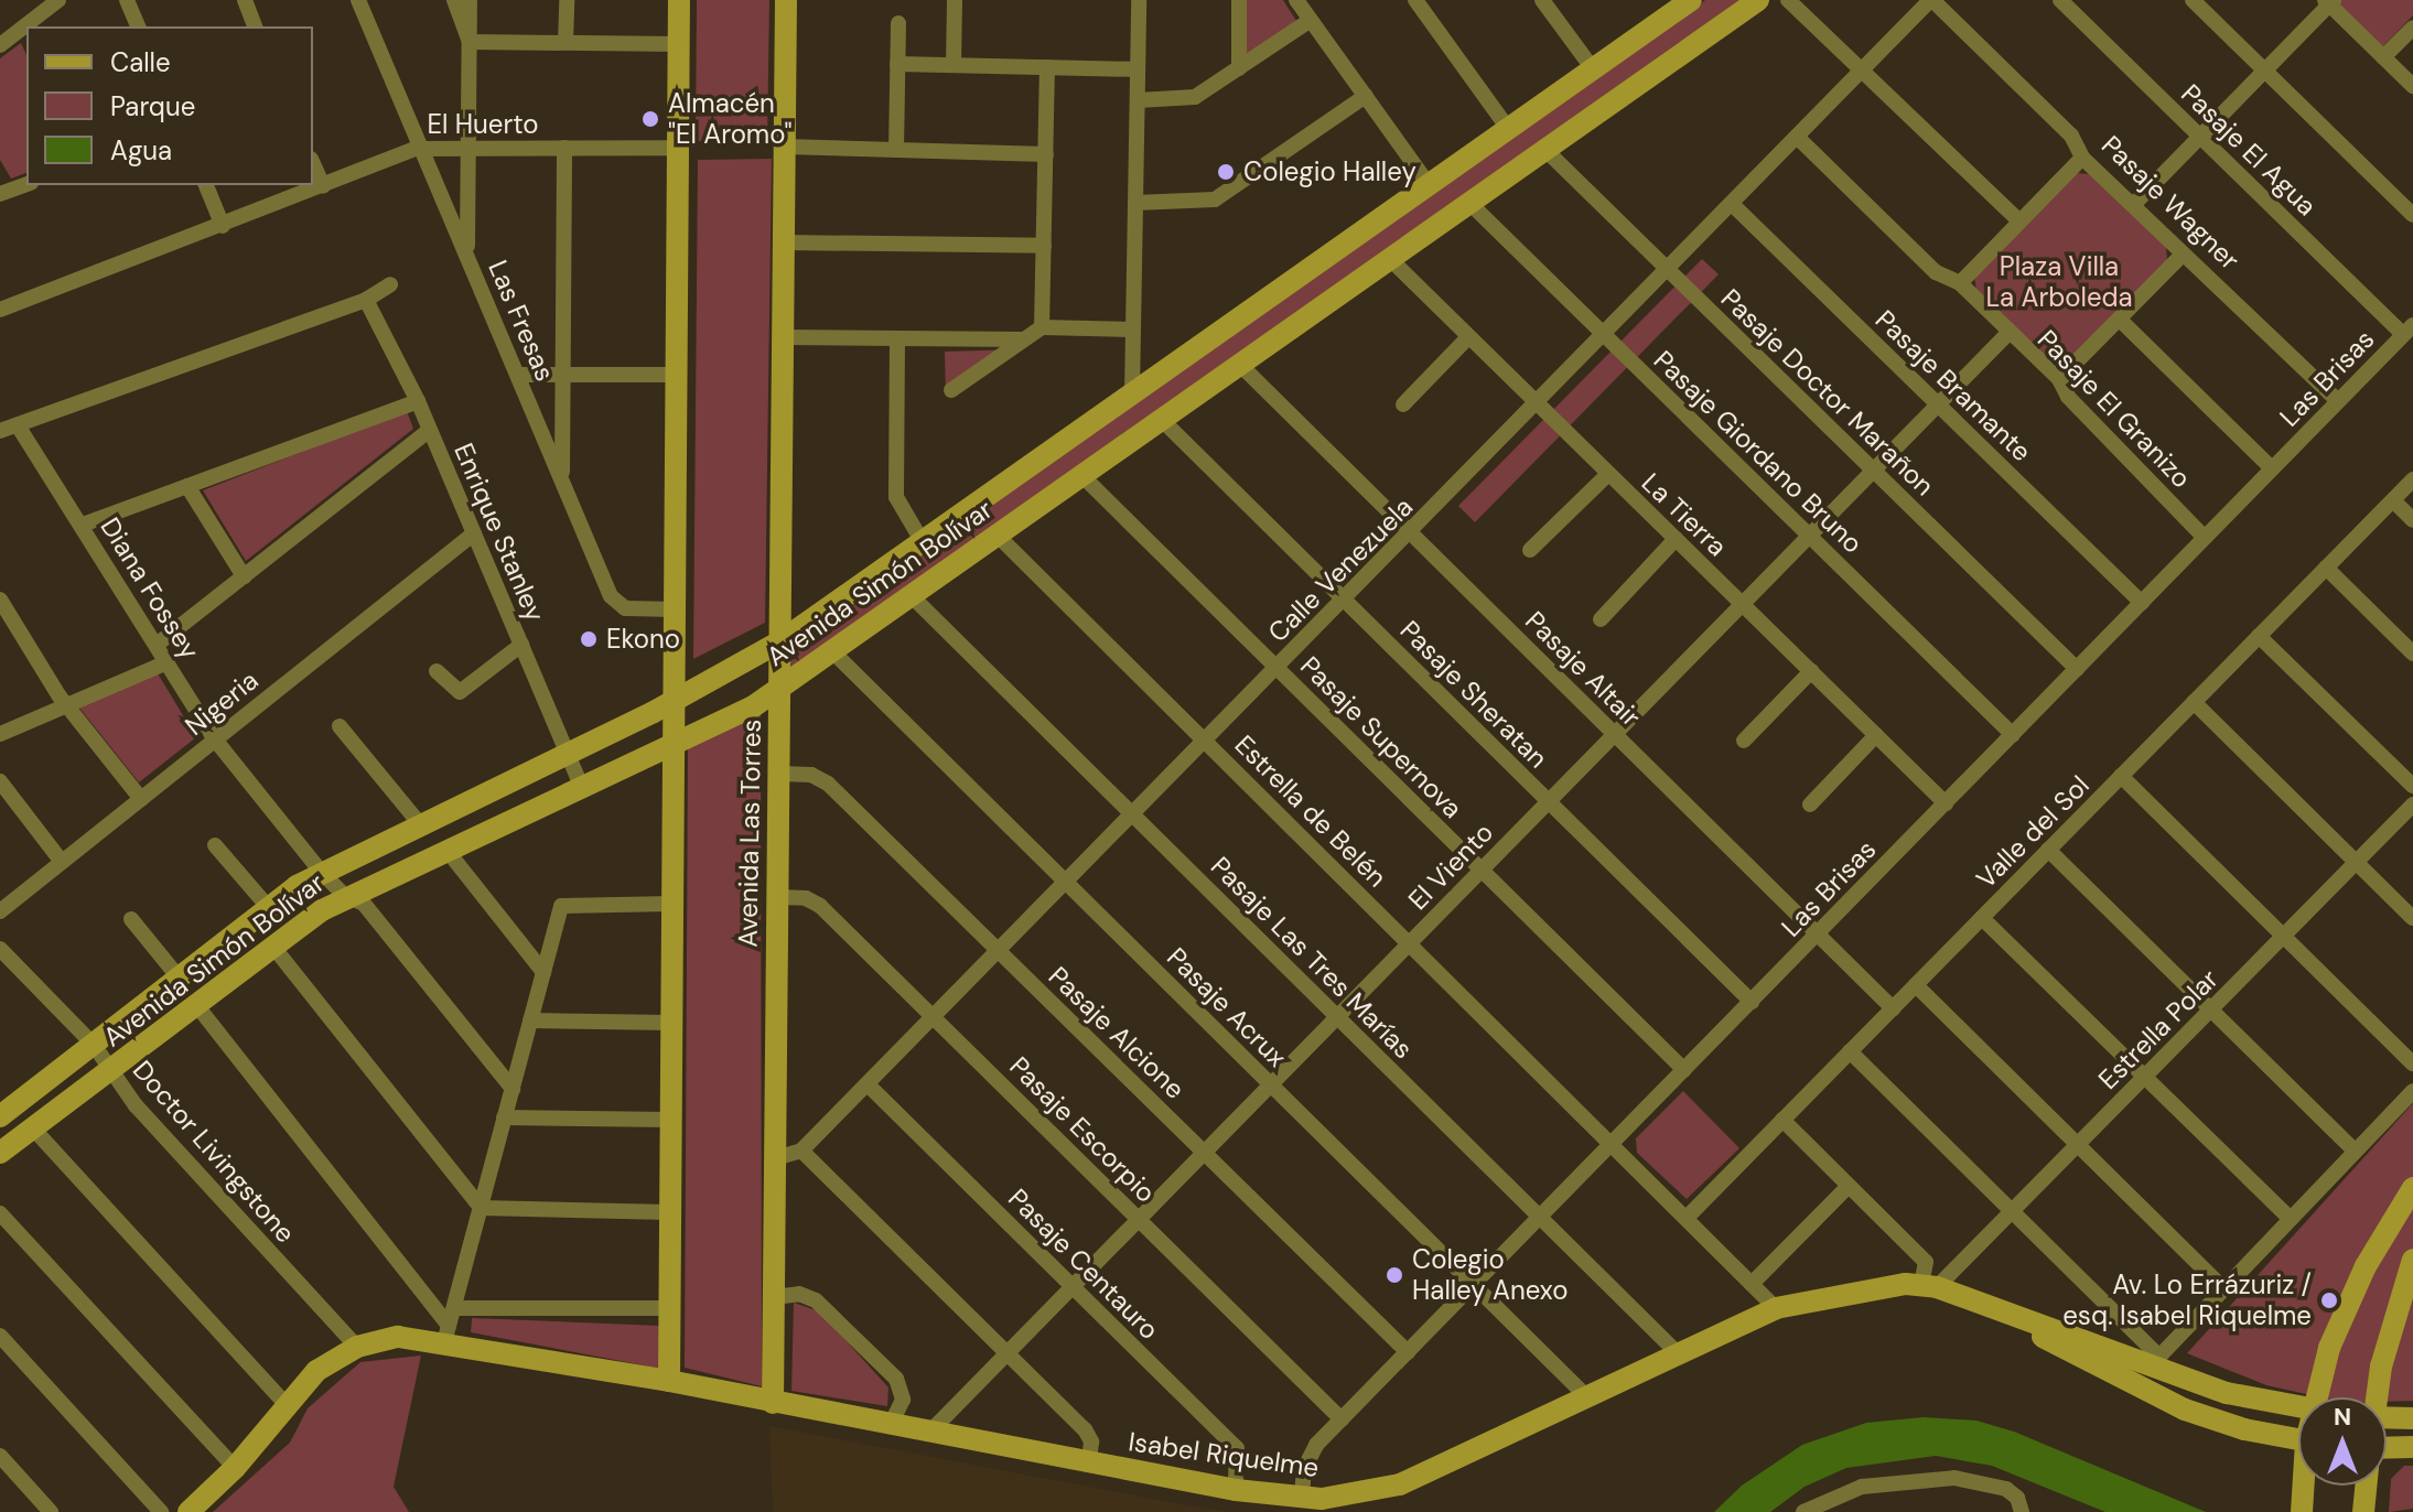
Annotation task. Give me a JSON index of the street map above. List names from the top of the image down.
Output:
{
  "streets": {
    "street": [
      "El Huerto",
      "Pasaje El Agua",
      "Pasaje Wagner",
      "Las Fresas",
      "Las Brisas",
      "Pasaje Bramante",
      "Pasaje Doctor Marañon",
      "Pasaje El Granizo",
      "Pasaje Giordano Bruno",
      "La Tierra",
      "Enrique Stanley",
      "Calle Venezuela",
      "Avenida Simón Bolívar",
      "Diana Fossey",
      "Pasaje Altair",
      "Pasaje Sheratan",
      "Nigeria",
      "Pasaje Supernova",
      "Estrella de Belén",
      "Valle del Sol",
      "Avenida Las Torres",
      "El Viento",
      "Pasaje Las Tres Marías",
      "Pasaje Acrux",
      "Estrella Polar",
      "Pasaje Alcione",
      "Pasaje Escorpio",
      "Doctor Livingstone",
      "Pasaje Centauro",
      "Isabel Riquelme"
    ]
  },
  "crossings": [
    ["El Huerto", "Las Fresas"],
    ["Pasaje El Agua", "Las Brisas"],
    ["Pasaje Wagner", "Las Brisas"],
    ["Pasaje Wagner", "Calle Venezuela"],
    ["Las Brisas", "Pasaje Bramante"],
    ["Las Brisas", "Pasaje Doctor Marañon"],
    ["Las Brisas", "Pasaje El Granizo"],
    ["Las Brisas", "Pasaje Giordano Bruno"],
    ["Las Brisas", "La Tierra"],
    ["Las Brisas", "Pasaje Altair"],
    ["Las Brisas", "Pasaje Sheratan"],
    ["Las Brisas", "Pasaje Supernova"],
    ["Las Brisas", "Estrella de Belén"],
    ["Las Brisas", "Pasaje Las Tres Marías"],
    ["Las Brisas", "Pasaje Acrux"],
    ["Las Brisas", "Pasaje Alcione"],
    ["Las Brisas", "Pasaje Escorpio"],
    ["Las Brisas", "Isabel Riquelme"],
    ["Pasaje Bramante", "Calle Venezuela"],
    ["Pasaje Bramante", "El Viento"],
    ["Pasaje Doctor Marañon", "Calle Venezuela"],
    ["Pasaje Doctor Marañon", "Avenida Simón Bolívar"],
    ["Pasaje Doctor Marañon", "El Viento"],
    ["Pasaje El Granizo", "Calle Venezuela"],
    ["Pasaje El Granizo", "El Viento"],
    ["Pasaje Giordano Bruno", "Calle Venezuela"],
    ["Pasaje Giordano Bruno", "Avenida Simón Bolívar"],
    ["Pasaje Giordano Bruno", "El Viento"],
    ["La Tierra", "Calle Venezuela"],
    ["La Tierra", "Avenida Simón Bolívar"],
    ["La Tierra", "El Viento"],
    ["Enrique Stanley", "Avenida Simón Bolívar"],
    ["Enrique Stanley", "Nigeria"],
    ["Calle Venezuela", "Pasaje Altair"],
    ["Calle Venezuela", "Pasaje Sheratan"],
    ["Calle Venezuela", "Pasaje Supernova"],
    ["Calle Venezuela", "Estrella de Belén"],
    ["Calle Venezuela", "Avenida Las Torres"],
    ["Calle Venezuela", "Pasaje Las Tres Marías"],
    ["Calle Venezuela", "Pasaje Acrux"],
    ["Calle Venezuela", "Pasaje Alcione"],
    ["Calle Venezuela", "Pasaje Escorpio"],
    ["Calle Venezuela", "Pasaje Centauro"],
    ["Avenida Simón Bolívar", "Diana Fossey"],
    ["Avenida Simón Bolívar", "Pasaje Altair"],
    ["Avenida Simón Bolívar", "Pasaje Sheratan"],
    ["Avenida Simón Bolívar", "Pasaje Supernova"],
    ["Avenida Simón Bolívar", "Estrella de Belén"],
    ["Avenida Simón Bolívar", "Avenida Las Torres"],
    ["Avenida Simón Bolívar", "Pasaje Las Tres Marías"],
    ["Avenida Simón Bolívar", "Pasaje Acrux"],
    ["Avenida Simón Bolívar", "Doctor Livingstone"],
    ["Diana Fossey", "Nigeria"],
    ["Pasaje Altair", "Valle del Sol"],
    ["Pasaje Altair", "El Viento"],
    ["Pasaje Sheratan", "El Viento"],
    ["Pasaje Supernova", "El Viento"],
    ["Estrella de Belén", "Valle del Sol"],
    ["Estrella de Belén", "El Viento"],
    ["Estrella de Belén", "Isabel Riquelme"],
    ["Avenida Las Torres", "Pasaje Alcione"],
    ["Avenida Las Torres", "Pasaje Escorpio"],
    ["Avenida Las Torres", "Isabel Riquelme"],
    ["El Viento", "Pasaje Las Tres Marías"],
    ["El Viento", "Pasaje Acrux"],
    ["El Viento", "Pasaje Alcione"],
    ["El Viento", "Pasaje Escorpio"],
    ["El Viento", "Pasaje Centauro"],
    ["El Viento", "Isabel Riquelme"],
    ["Pasaje Las Tres Marías", "Isabel Riquelme"],
    ["Pasaje Acrux", "Isabel Riquelme"],
    ["Estrella Polar", "Isabel Riquelme"],
    ["Doctor Livingstone", "Isabel Riquelme"],
    ["Pasaje Centauro", "Isabel Riquelme"]
  ],
  "parks": ["Plaza Villa La Arboleda"],
  "places": [
    "Almacén \"El Aromo\"",
    "Colegio Halley",
    "Ekono",
    "Colegio Halley Anexo",
    "Av. Lo Errázuriz / esq. Isabel Riquelme"
  ],
  "legend": ["Calle", "Parque", "Agua"],
  "north": "top"
}
